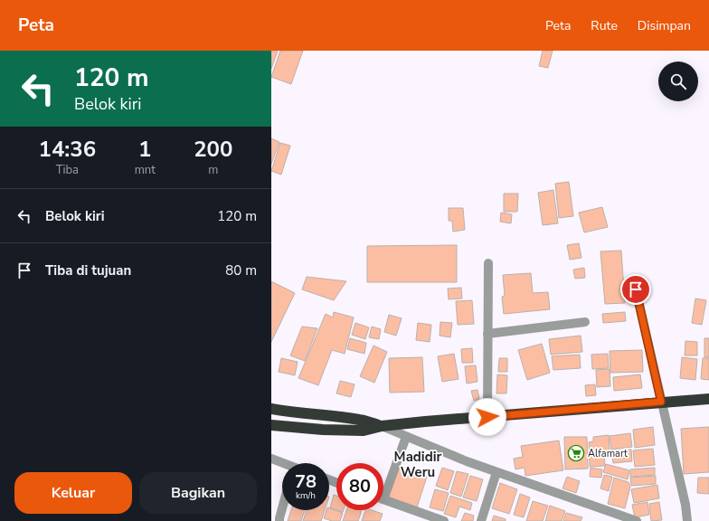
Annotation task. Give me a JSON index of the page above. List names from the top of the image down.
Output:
{
  "districts": ["Madidir Weru"],
  "places": {
    "supermarket": ["Alfamart"]
  },
  "page": {
    "header": "Peta",
    "nav": ["Peta", "Rute", "Disimpan"],
    "turn": ["120 m", "Belok kiri"],
    "eta": [
      "14:36",
      "Tiba",
      "1",
      "mnt",
      "200",
      "m"
    ],
    "list": [
      {
        "name": "Belok kiri",
        "value": "120 m"
      },
      {
        "name": "Tiba di tujuan",
        "value": "80 m"
      }
    ],
    "speed": "78 km/h",
    "limit": "80",
    "buttons": ["Keluar", "Bagikan"]
  }
}
